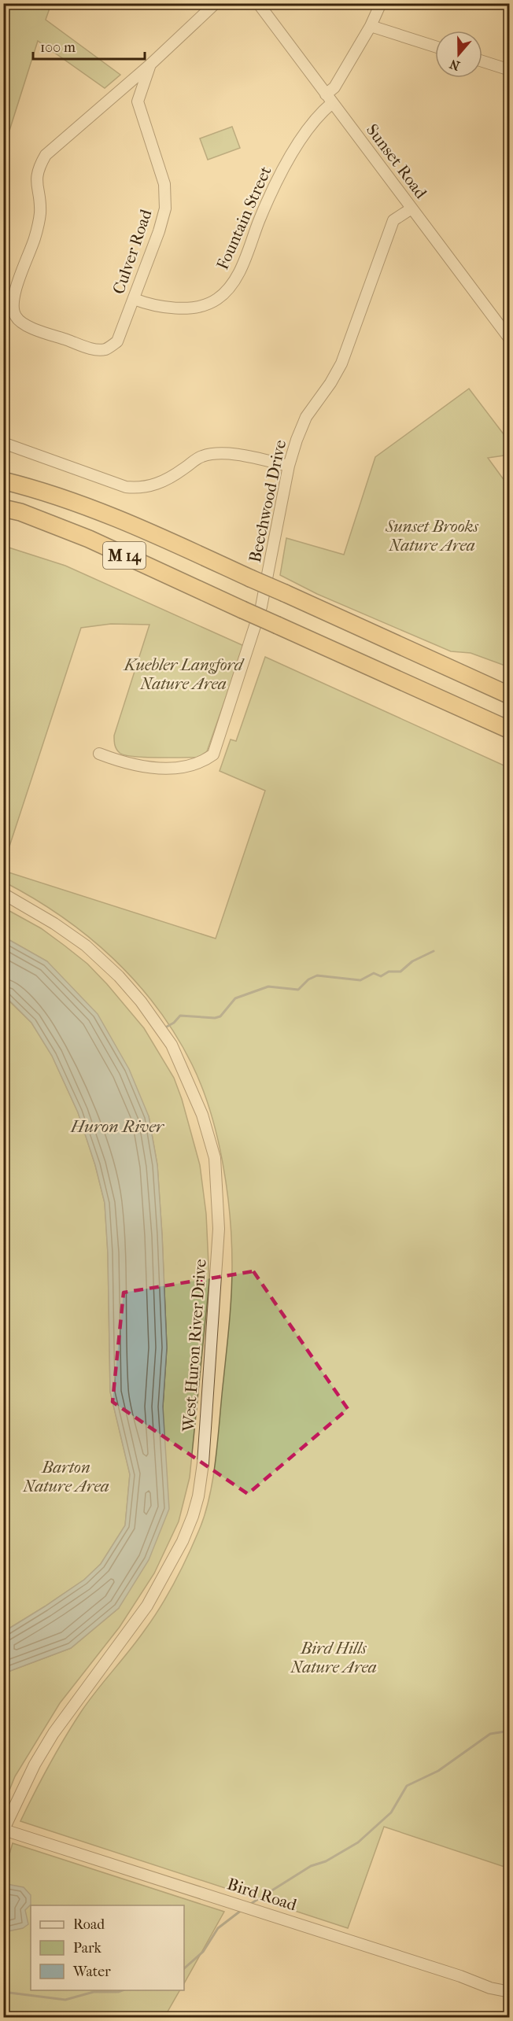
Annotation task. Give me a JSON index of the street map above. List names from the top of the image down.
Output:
{
  "streets": {
    "highway": ["M 14"],
    "street": [
      "Sunset Road",
      "Fountain Street",
      "Culver Road",
      "Beechwood Drive",
      "West Huron River Drive",
      "Bird Road"
    ]
  },
  "crossings": [
    ["Sunset Road", "Fountain Street"],
    ["Sunset Road", "Beechwood Drive"],
    ["Fountain Street", "Culver Road"],
    ["West Huron River Drive", "Bird Road"]
  ],
  "water": ["Huron River"],
  "parks": [
    "Sunset Brooks Nature Area",
    "Kuebler Langford Nature Area",
    "Barton Nature Area",
    "Bird Hills Nature Area"
  ],
  "legend": ["Road", "Park", "Water"],
  "scale_bar": "100 m",
  "north": "bottom"
}
